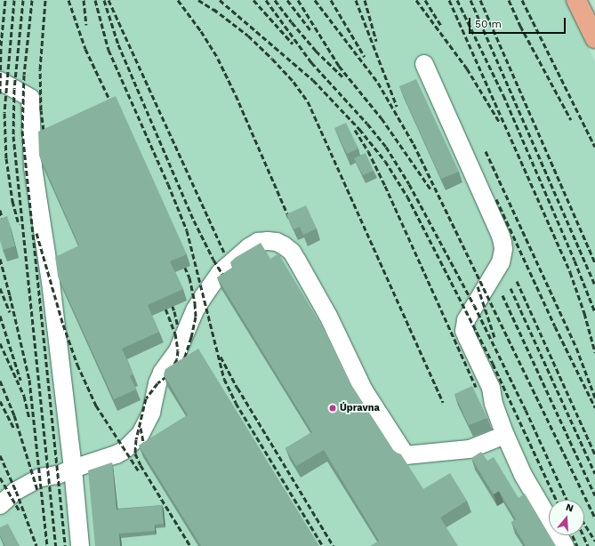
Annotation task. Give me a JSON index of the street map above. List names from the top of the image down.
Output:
{
  "places": ["Úpravna"],
  "scale_bar": "50 m",
  "north": "top"
}
